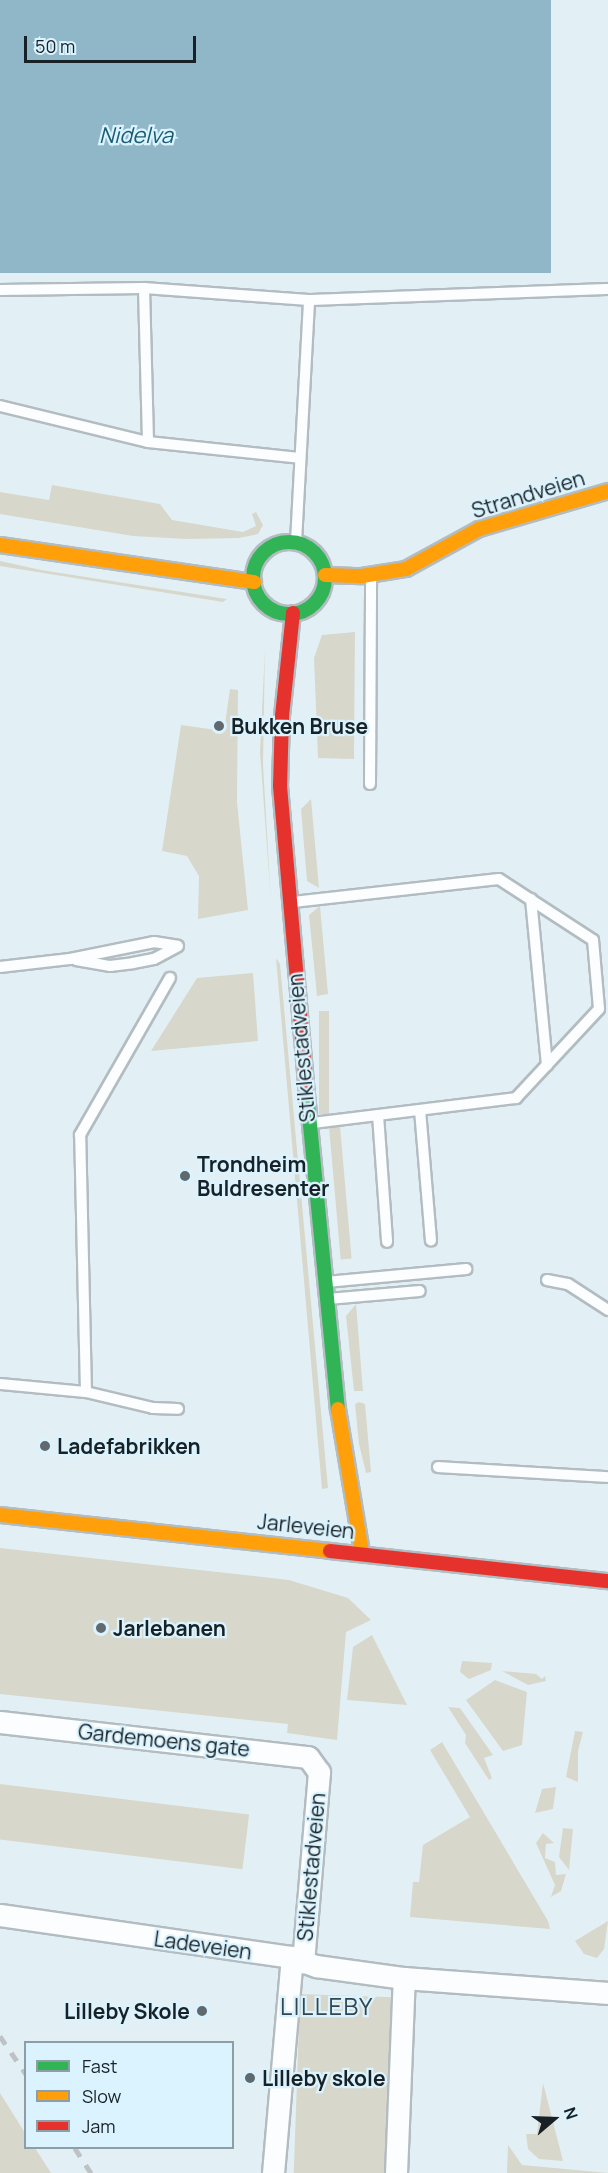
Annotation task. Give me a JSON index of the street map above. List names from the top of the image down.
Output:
{
  "streets": {
    "main road": ["Strandveien", "Stiklestadveien", "Jarleveien"],
    "street": ["Gardemoens gate", "Ladeveien"]
  },
  "crossings": [
    ["Strandveien", "Stiklestadveien"],
    ["Stiklestadveien", "Jarleveien"],
    ["Stiklestadveien", "Gardemoens gate"],
    ["Stiklestadveien", "Ladeveien"]
  ],
  "districts": ["LILLEBY"],
  "water": ["Nidelva"],
  "places": [
    "Bukken Bruse",
    "Trondheim Buldresenter",
    "Ladefabrikken",
    "Jarlebanen",
    "Lilleby Skole",
    "Lilleby skole"
  ],
  "legend": ["Fast", "Slow", "Jam"],
  "scale_bar": "50 m",
  "north": "right"
}
